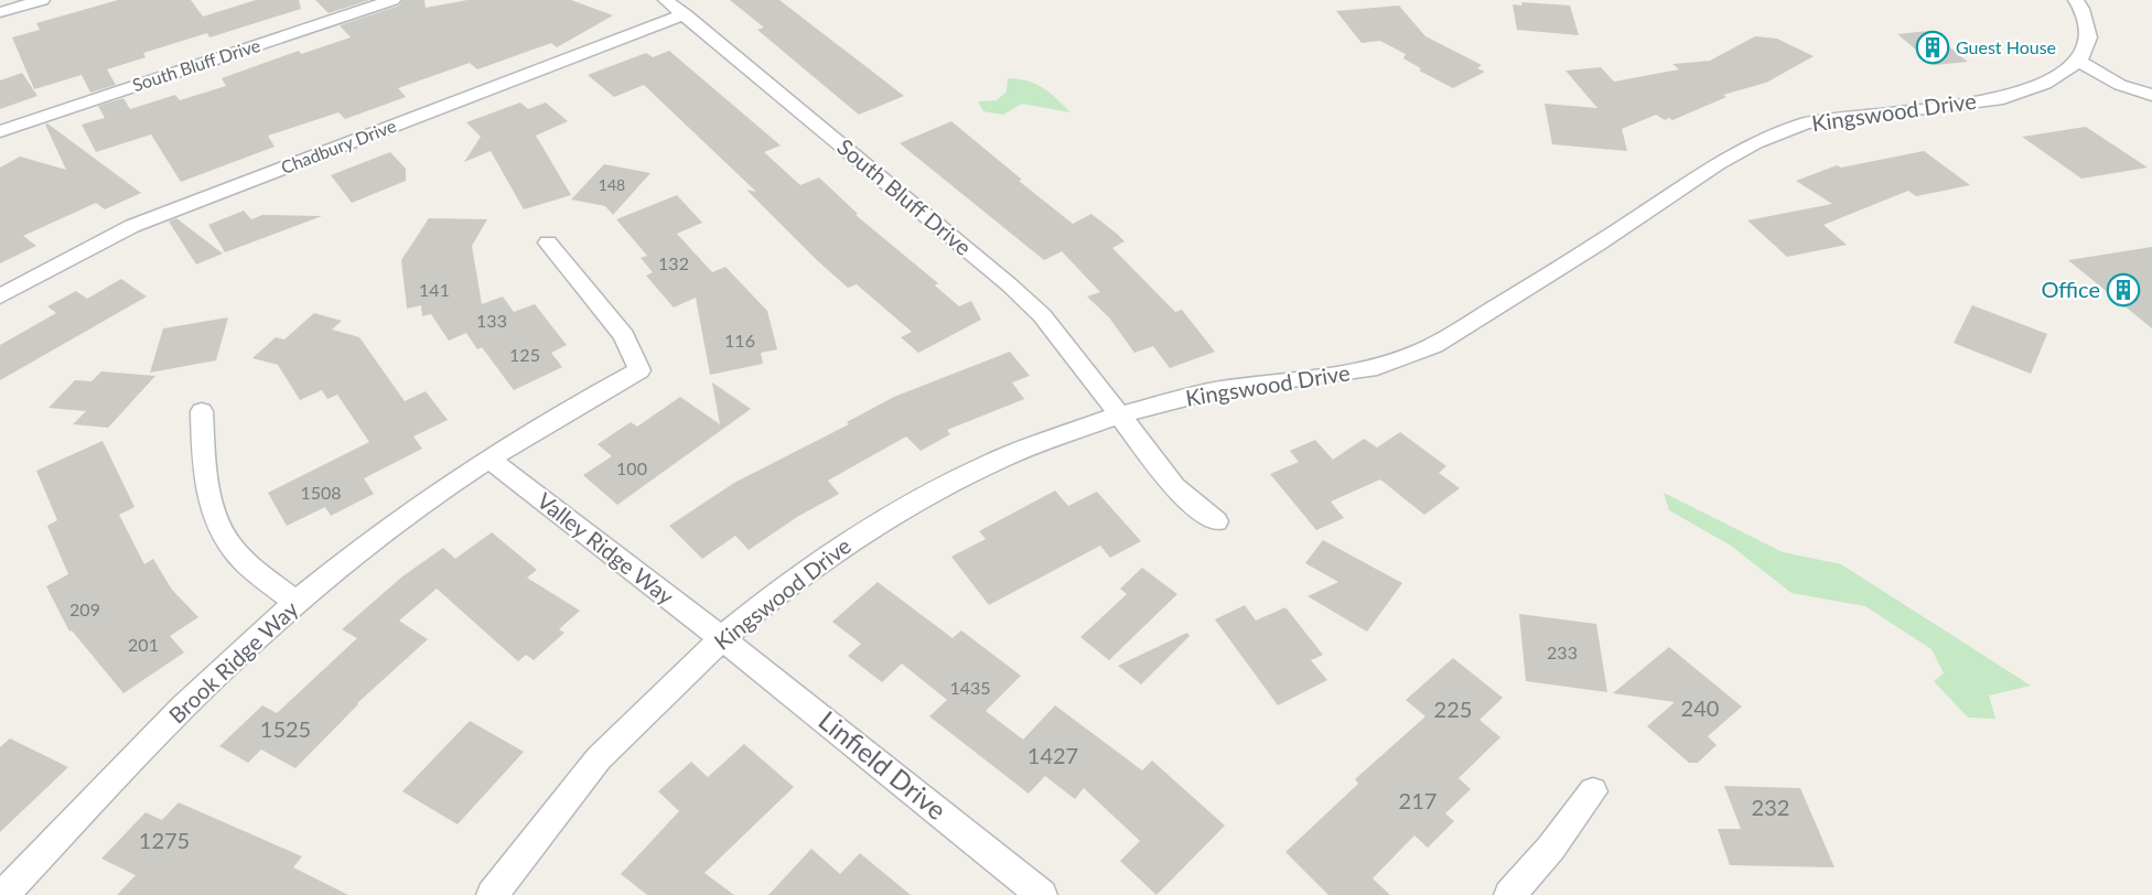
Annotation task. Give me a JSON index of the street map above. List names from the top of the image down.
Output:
{
  "streets": {
    "street": [
      "South Bluff Drive",
      "Kingswood Drive",
      "Chadbury Drive",
      "Valley Ridge Way",
      "Brook Ridge Way",
      "Linfield Drive"
    ]
  },
  "crossings": [
    ["South Bluff Drive", "Kingswood Drive"],
    ["South Bluff Drive", "Chadbury Drive"],
    ["Kingswood Drive", "Valley Ridge Way"],
    ["Kingswood Drive", "Linfield Drive"],
    ["Valley Ridge Way", "Brook Ridge Way"],
    ["Valley Ridge Way", "Linfield Drive"]
  ],
  "places": {
    "building": ["Guest House", "Office"]
  },
  "house_numbers": [
    "148",
    "132",
    "141",
    "133",
    "116",
    "125",
    "100",
    "1508",
    "209",
    "201",
    "233",
    "1435",
    "240",
    "225",
    "1525",
    "1427",
    "217",
    "232",
    "1275"
  ]
}
